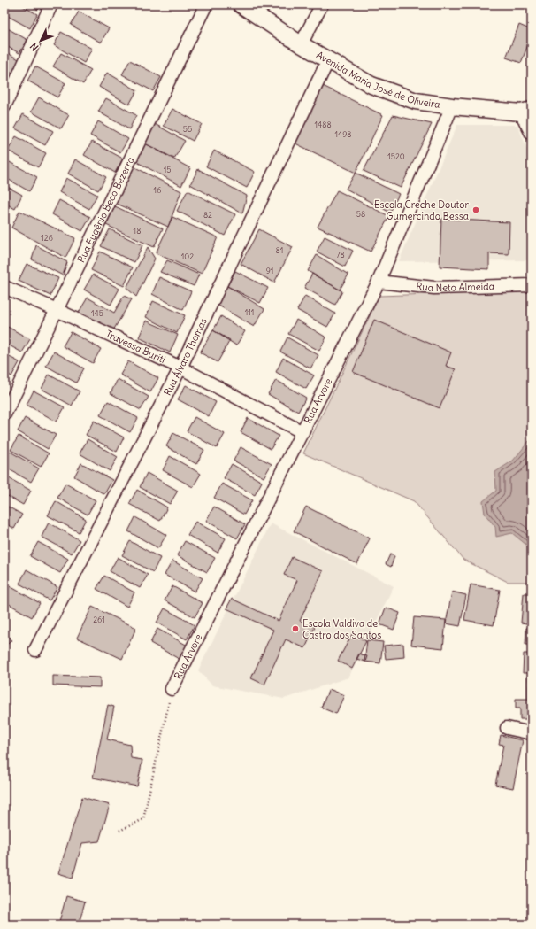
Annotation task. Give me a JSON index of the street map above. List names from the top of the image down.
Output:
{
  "streets": {
    "street": [
      "Avenida Maria José de Oliveira",
      "Rua Eugênio Beco Bezerra",
      "Rua Neto Almeida",
      "Travessa Buriti",
      "Rua Álvaro Thomas",
      "Rua Árvore"
    ]
  },
  "crossings": [
    ["Avenida Maria José de Oliveira", "Rua Álvaro Thomas"],
    ["Avenida Maria José de Oliveira", "Rua Árvore"],
    ["Rua Eugênio Beco Bezerra", "Travessa Buriti"],
    ["Rua Neto Almeida", "Rua Árvore"],
    ["Travessa Buriti", "Rua Álvaro Thomas"],
    ["Travessa Buriti", "Rua Árvore"]
  ],
  "places": ["Escola Creche Doutor Gumercindo Bessa", "Escola Valdiva de Castro dos Santos"],
  "house_numbers": [
    "1488",
    "55",
    "1498",
    "1520",
    "15",
    "16",
    "58",
    "82",
    "18",
    "126",
    "81",
    "78",
    "102",
    "91",
    "111",
    "145",
    "261"
  ],
  "north": "bottom left"
}
